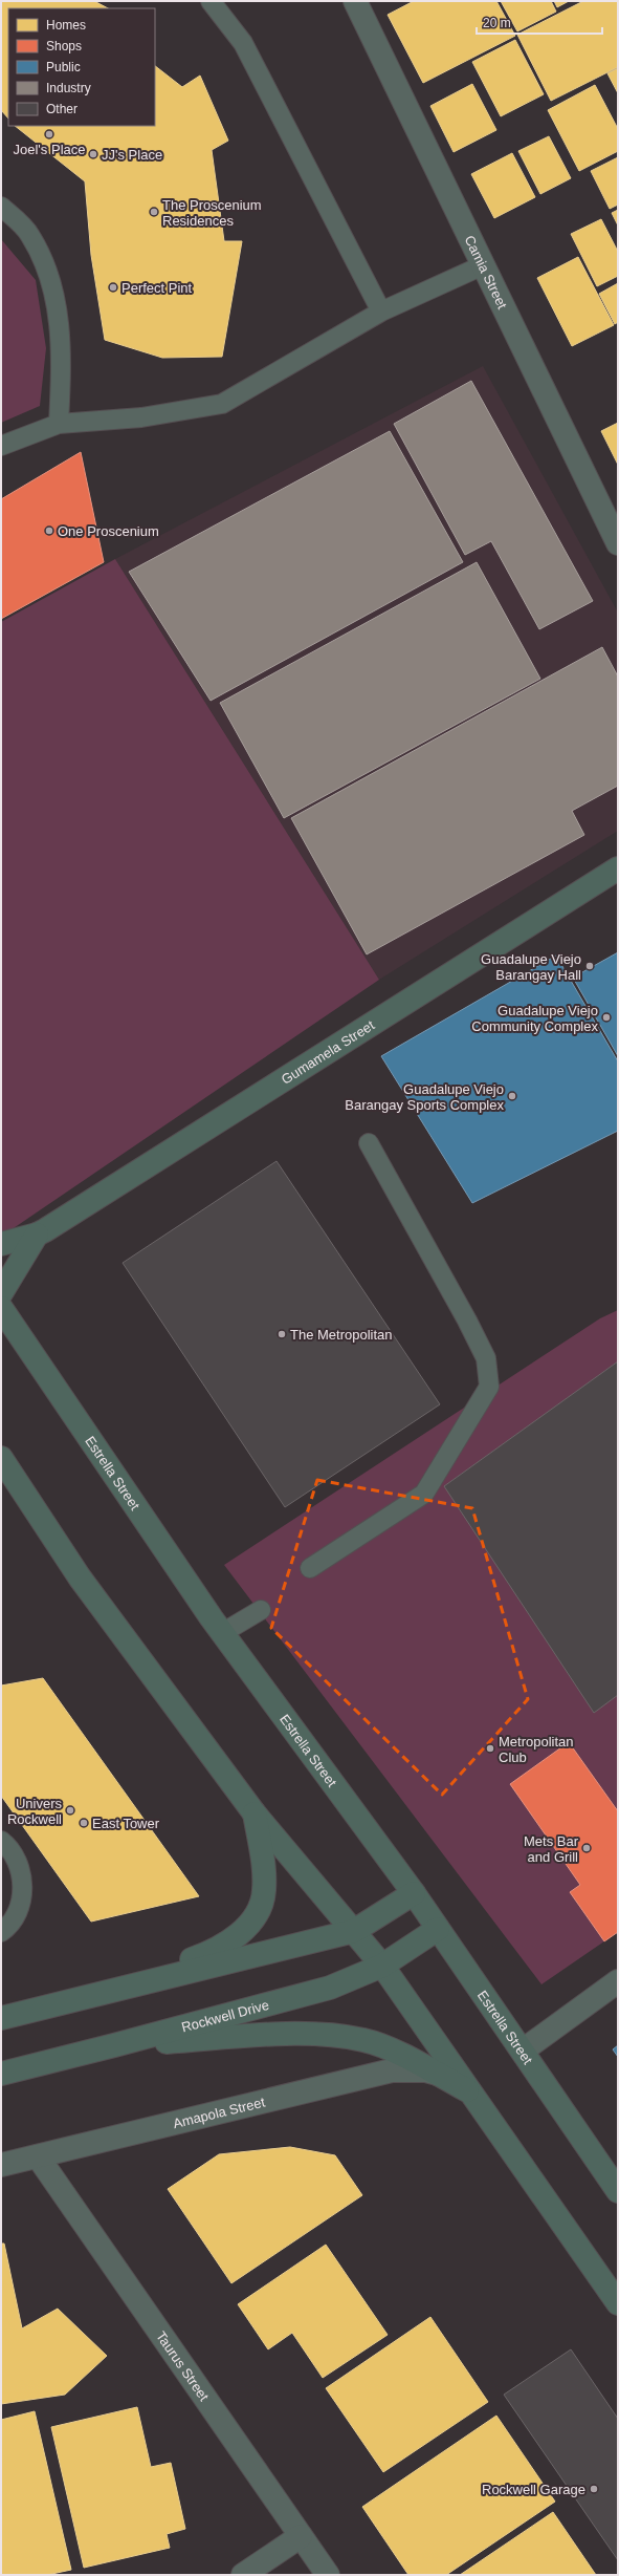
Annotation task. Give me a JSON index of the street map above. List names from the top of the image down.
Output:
{
  "streets": {
    "main road": ["Gumamela Street", "Estrella Street", "Rockwell Drive"],
    "street": ["Camia Street", "Amapola Street", "Taurus Street"]
  },
  "crossings": [
    ["Estrella Street", "Rockwell Drive"],
    ["Amapola Street", "Taurus Street"]
  ],
  "places": [
    "Joel's Place",
    "JJ's Place",
    "The Proscenium Residences",
    "Perfect Pint",
    "One Proscenium",
    "Guadalupe Viejo Barangay Hall",
    "Guadalupe Viejo Community Complex",
    "Guadalupe Viejo Barangay Sports Complex",
    "The Metropolitan",
    "Metropolitan Club",
    "Univers Rockwell",
    "East Tower",
    "Mets Bar and Grill",
    "Rockwell Garage"
  ],
  "legend": [
    "Homes",
    "Shops",
    "Public",
    "Industry",
    "Other"
  ],
  "scale_bar": "20 m"
}
